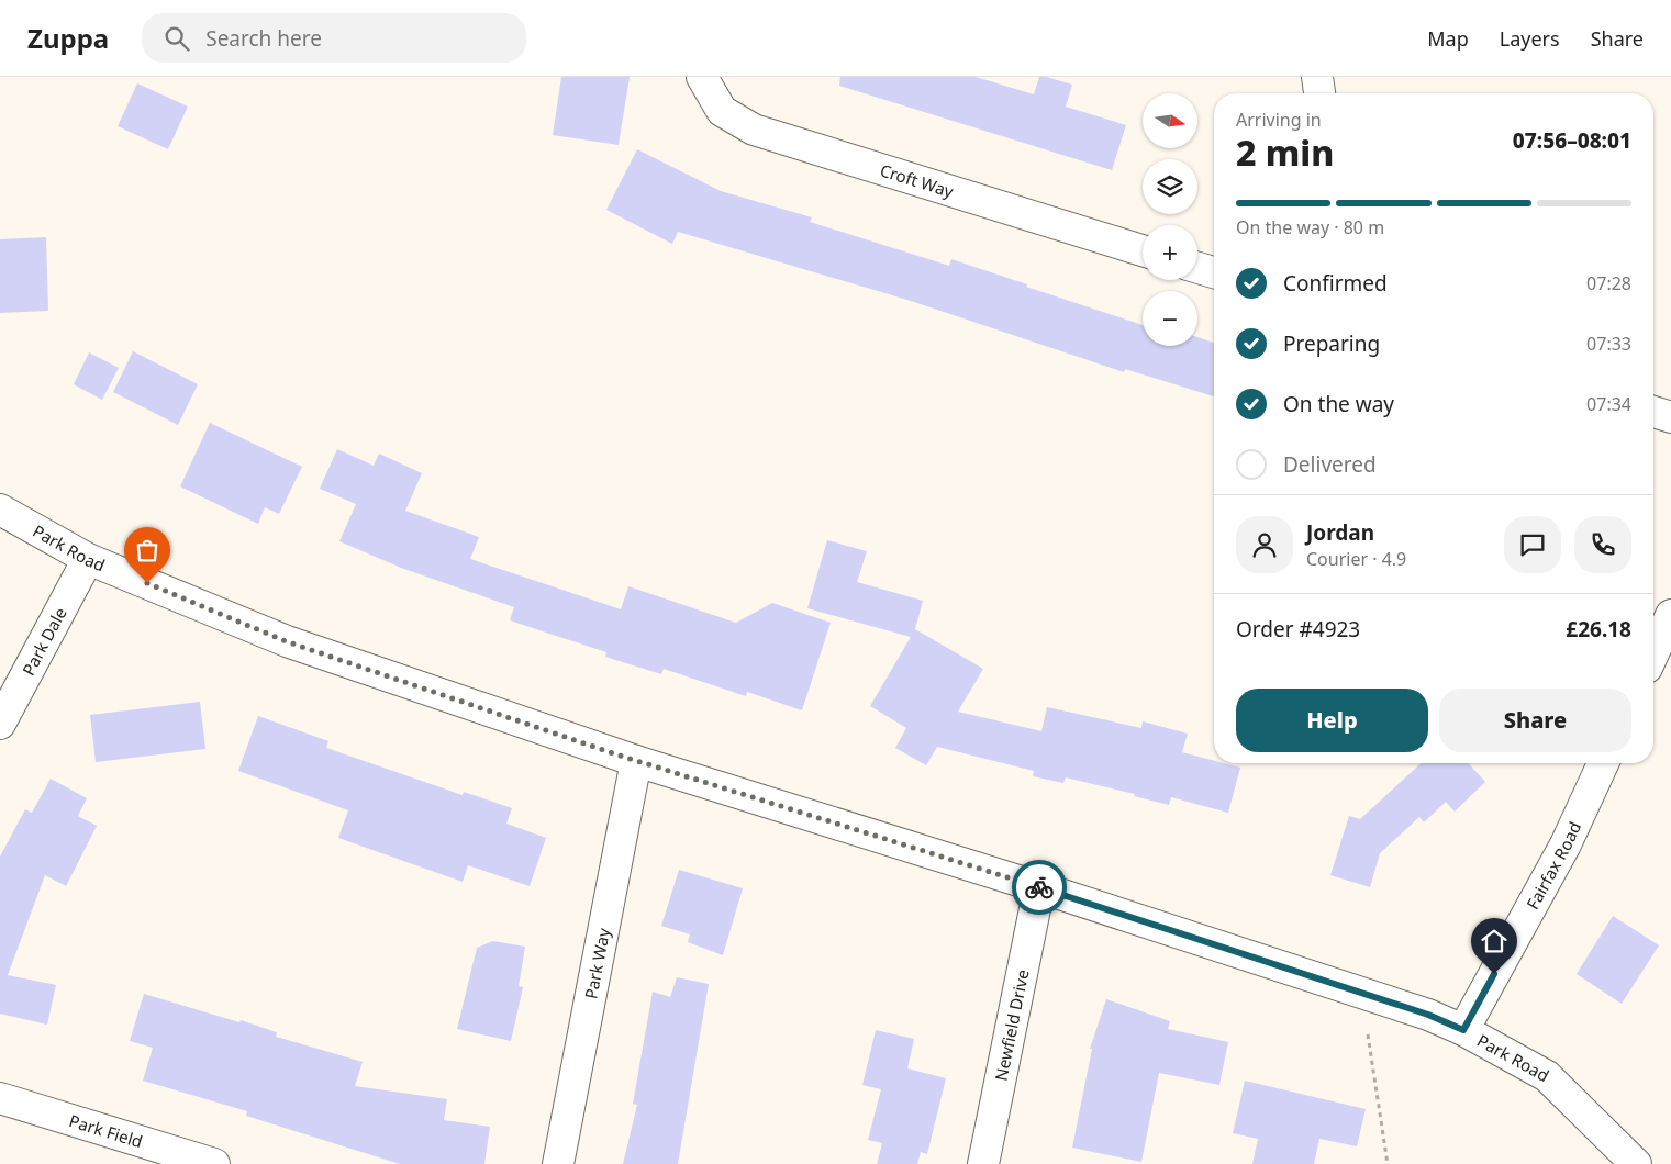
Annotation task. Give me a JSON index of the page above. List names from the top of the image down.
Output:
{
  "streets": {
    "street": [
      "Croft Way",
      "Park Road",
      "Park Dale",
      "Fairfax Road",
      "Park Way",
      "Newfield Drive",
      "Park Field"
    ]
  },
  "crossings": [
    ["Park Road", "Park Dale"],
    ["Park Road", "Fairfax Road"],
    ["Park Road", "Park Way"],
    ["Park Road", "Newfield Drive"]
  ],
  "north": "right",
  "page": {
    "header": "Zuppa",
    "search": "Search here",
    "nav": ["Map", "Layers", "Share"],
    "map_buttons": ["+", "−"],
    "heading": ["2 min", "Arriving in", "07:56–08:01"],
    "panel": [
      "Jordan",
      "Courier · 4.9",
      "Order #4923",
      "£26.18"
    ],
    "bar": "On the way · 80 m",
    "list": [
      ["Confirmed", "07:28"],
      ["Preparing", "07:33"],
      ["On the way", "07:34"],
      "Delivered"
    ],
    "buttons": ["Help", "Share"]
  }
}
